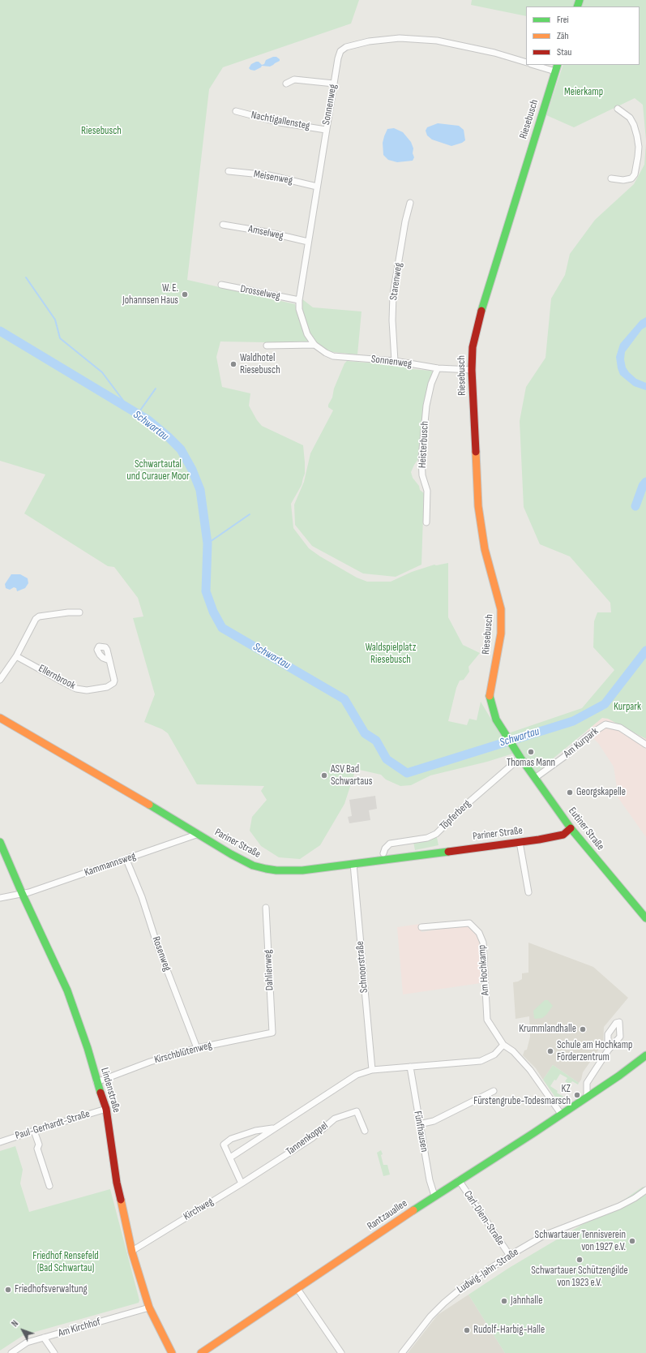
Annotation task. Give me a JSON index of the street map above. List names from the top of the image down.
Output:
{
  "streets": {
    "main road": [
      "Riesebusch",
      "Eutiner Straße",
      "Pariner Straße",
      "Lindenstraße",
      "Rantzauallee"
    ],
    "street": [
      "Sonnenweg",
      "Nachtigallensteg",
      "Meisenweg",
      "Amselweg",
      "Starenweg",
      "Drosselweg",
      "Heisterbusch",
      "Ellernbrook",
      "Am Kurpark",
      "Töpferberg",
      "Kammannsweg",
      "Rosenweg",
      "Schnoorstraße",
      "Dahlienweg",
      "Am Hochkamp",
      "Kirschblütenweg",
      "Paul-Gerhardt-Straße",
      "Fünfhausen",
      "Tannenkoppel",
      "Kirchweg",
      "Carl-Diem-Straße",
      "Ludwig-Jahn-Straße",
      "Am Kirchhof"
    ]
  },
  "crossings": [
    ["Sonnenweg", "Riesebusch"],
    ["Sonnenweg", "Nachtigallensteg"],
    ["Sonnenweg", "Meisenweg"],
    ["Sonnenweg", "Amselweg"],
    ["Sonnenweg", "Starenweg"],
    ["Sonnenweg", "Drosselweg"],
    ["Sonnenweg", "Heisterbusch"],
    ["Riesebusch", "Eutiner Straße"],
    ["Am Kurpark", "Eutiner Straße"],
    ["Töpferberg", "Eutiner Straße"],
    ["Eutiner Straße", "Pariner Straße"],
    ["Pariner Straße", "Kammannsweg"],
    ["Pariner Straße", "Schnoorstraße"],
    ["Kammannsweg", "Rosenweg"],
    ["Kammannsweg", "Lindenstraße"],
    ["Rosenweg", "Kirschblütenweg"],
    ["Dahlienweg", "Kirschblütenweg"],
    ["Am Hochkamp", "Rantzauallee"],
    ["Kirschblütenweg", "Lindenstraße"],
    ["Lindenstraße", "Paul-Gerhardt-Straße"],
    ["Lindenstraße", "Kirchweg"],
    ["Lindenstraße", "Am Kirchhof"],
    ["Fünfhausen", "Rantzauallee"],
    ["Tannenkoppel", "Kirchweg"],
    ["Rantzauallee", "Carl-Diem-Straße"],
    ["Carl-Diem-Straße", "Ludwig-Jahn-Straße"]
  ],
  "water": ["Schwartau"],
  "parks": [
    "Meierkamp",
    "Riesebusch",
    "Schwartautal und Curauer Moor",
    "Waldspielplatz Riesebusch",
    "Kurpark",
    "Friedhof Rensefeld (Bad Schwartau)"
  ],
  "places": [
    "W. E. Johannsen Haus",
    "Waldhotel Riesebusch",
    "Thomas Mann",
    "ASV Bad Schwartaus",
    "Georgskapelle",
    "Krummlandhalle",
    "Schule am Hochkamp Förderzentrum",
    "KZ Fürstengrube-Todesmarsch",
    "Schwartauer Tennisverein von 1927 e.V.",
    "Schwartauer Schützengilde von 1923 e.V.",
    "Friedhofsverwaltung",
    "Jahnhalle",
    "Rudolf-Harbig-Halle"
  ],
  "legend": ["Frei", "Zäh", "Stau"],
  "north": "top left"
}
